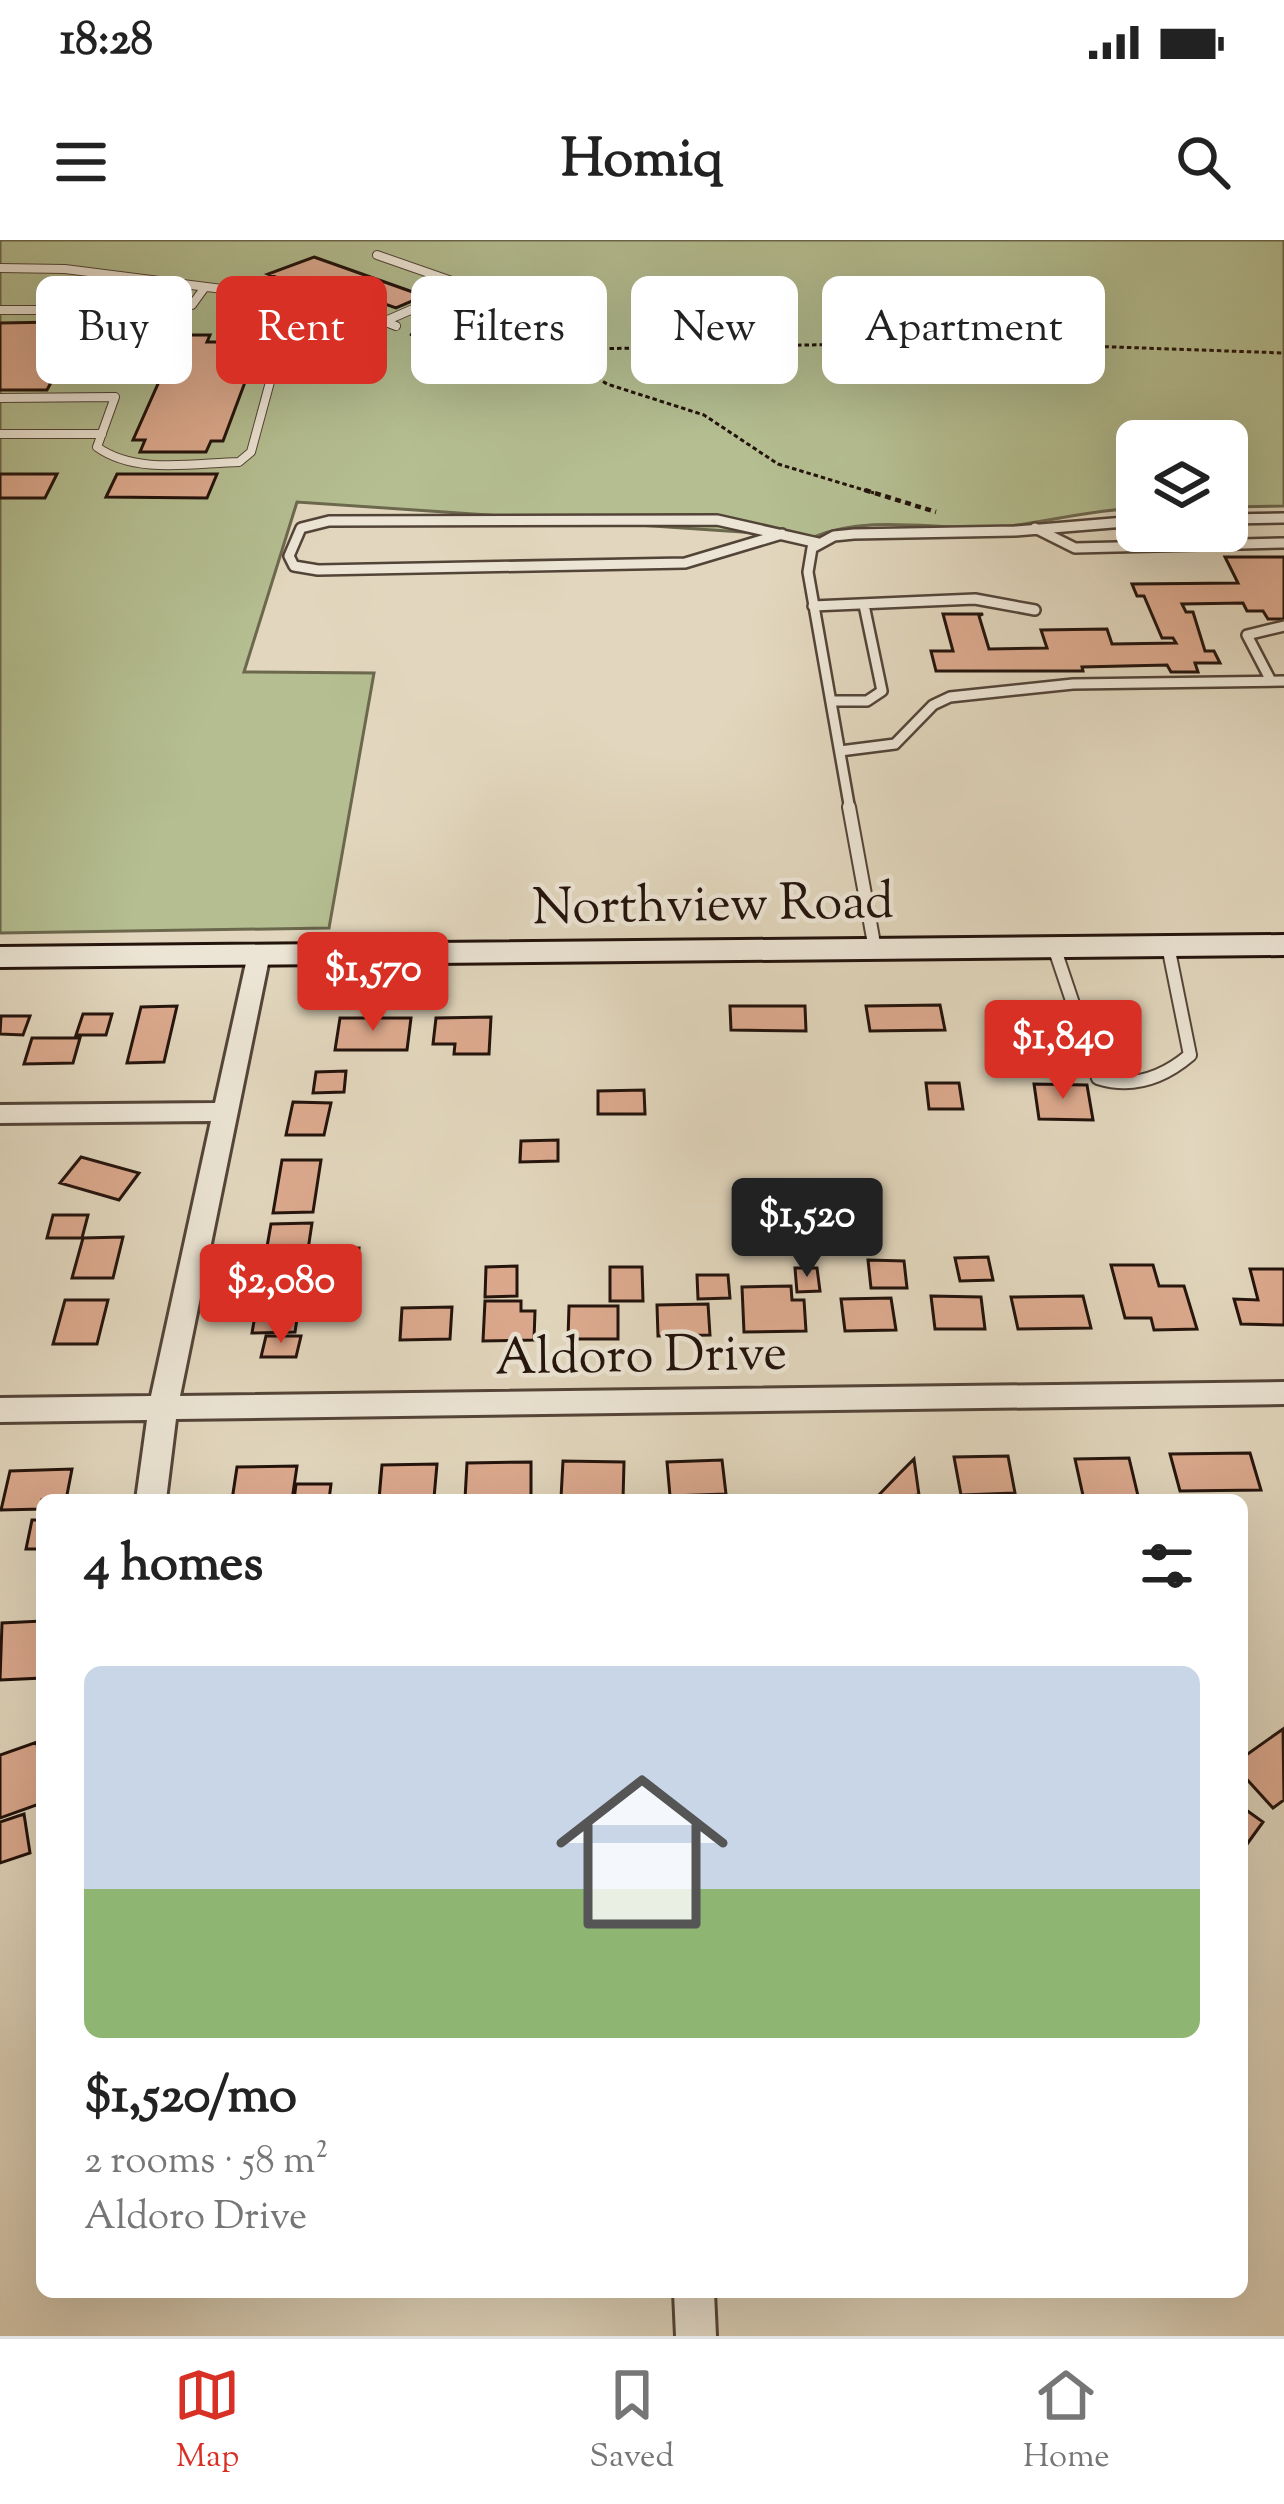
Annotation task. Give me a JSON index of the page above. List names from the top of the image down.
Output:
{
  "streets": {
    "street": ["Northview Road", "Aldoro Drive"]
  },
  "page": {
    "status": "18:28",
    "header": "Homiq",
    "chip": [
      "Buy",
      "Rent",
      "Filters",
      "New",
      "Apartment"
    ],
    "price": [
      "$1,570",
      "$1,840",
      "$1,520",
      "$2,080"
    ],
    "heading": "4 homes",
    "list": [
      {
        "name": "$1,520/mo",
        "note": "2 rooms · 58 m² · Aldoro Drive"
      }
    ],
    "tabs": ["Map", "Saved", "Home"]
  }
}
